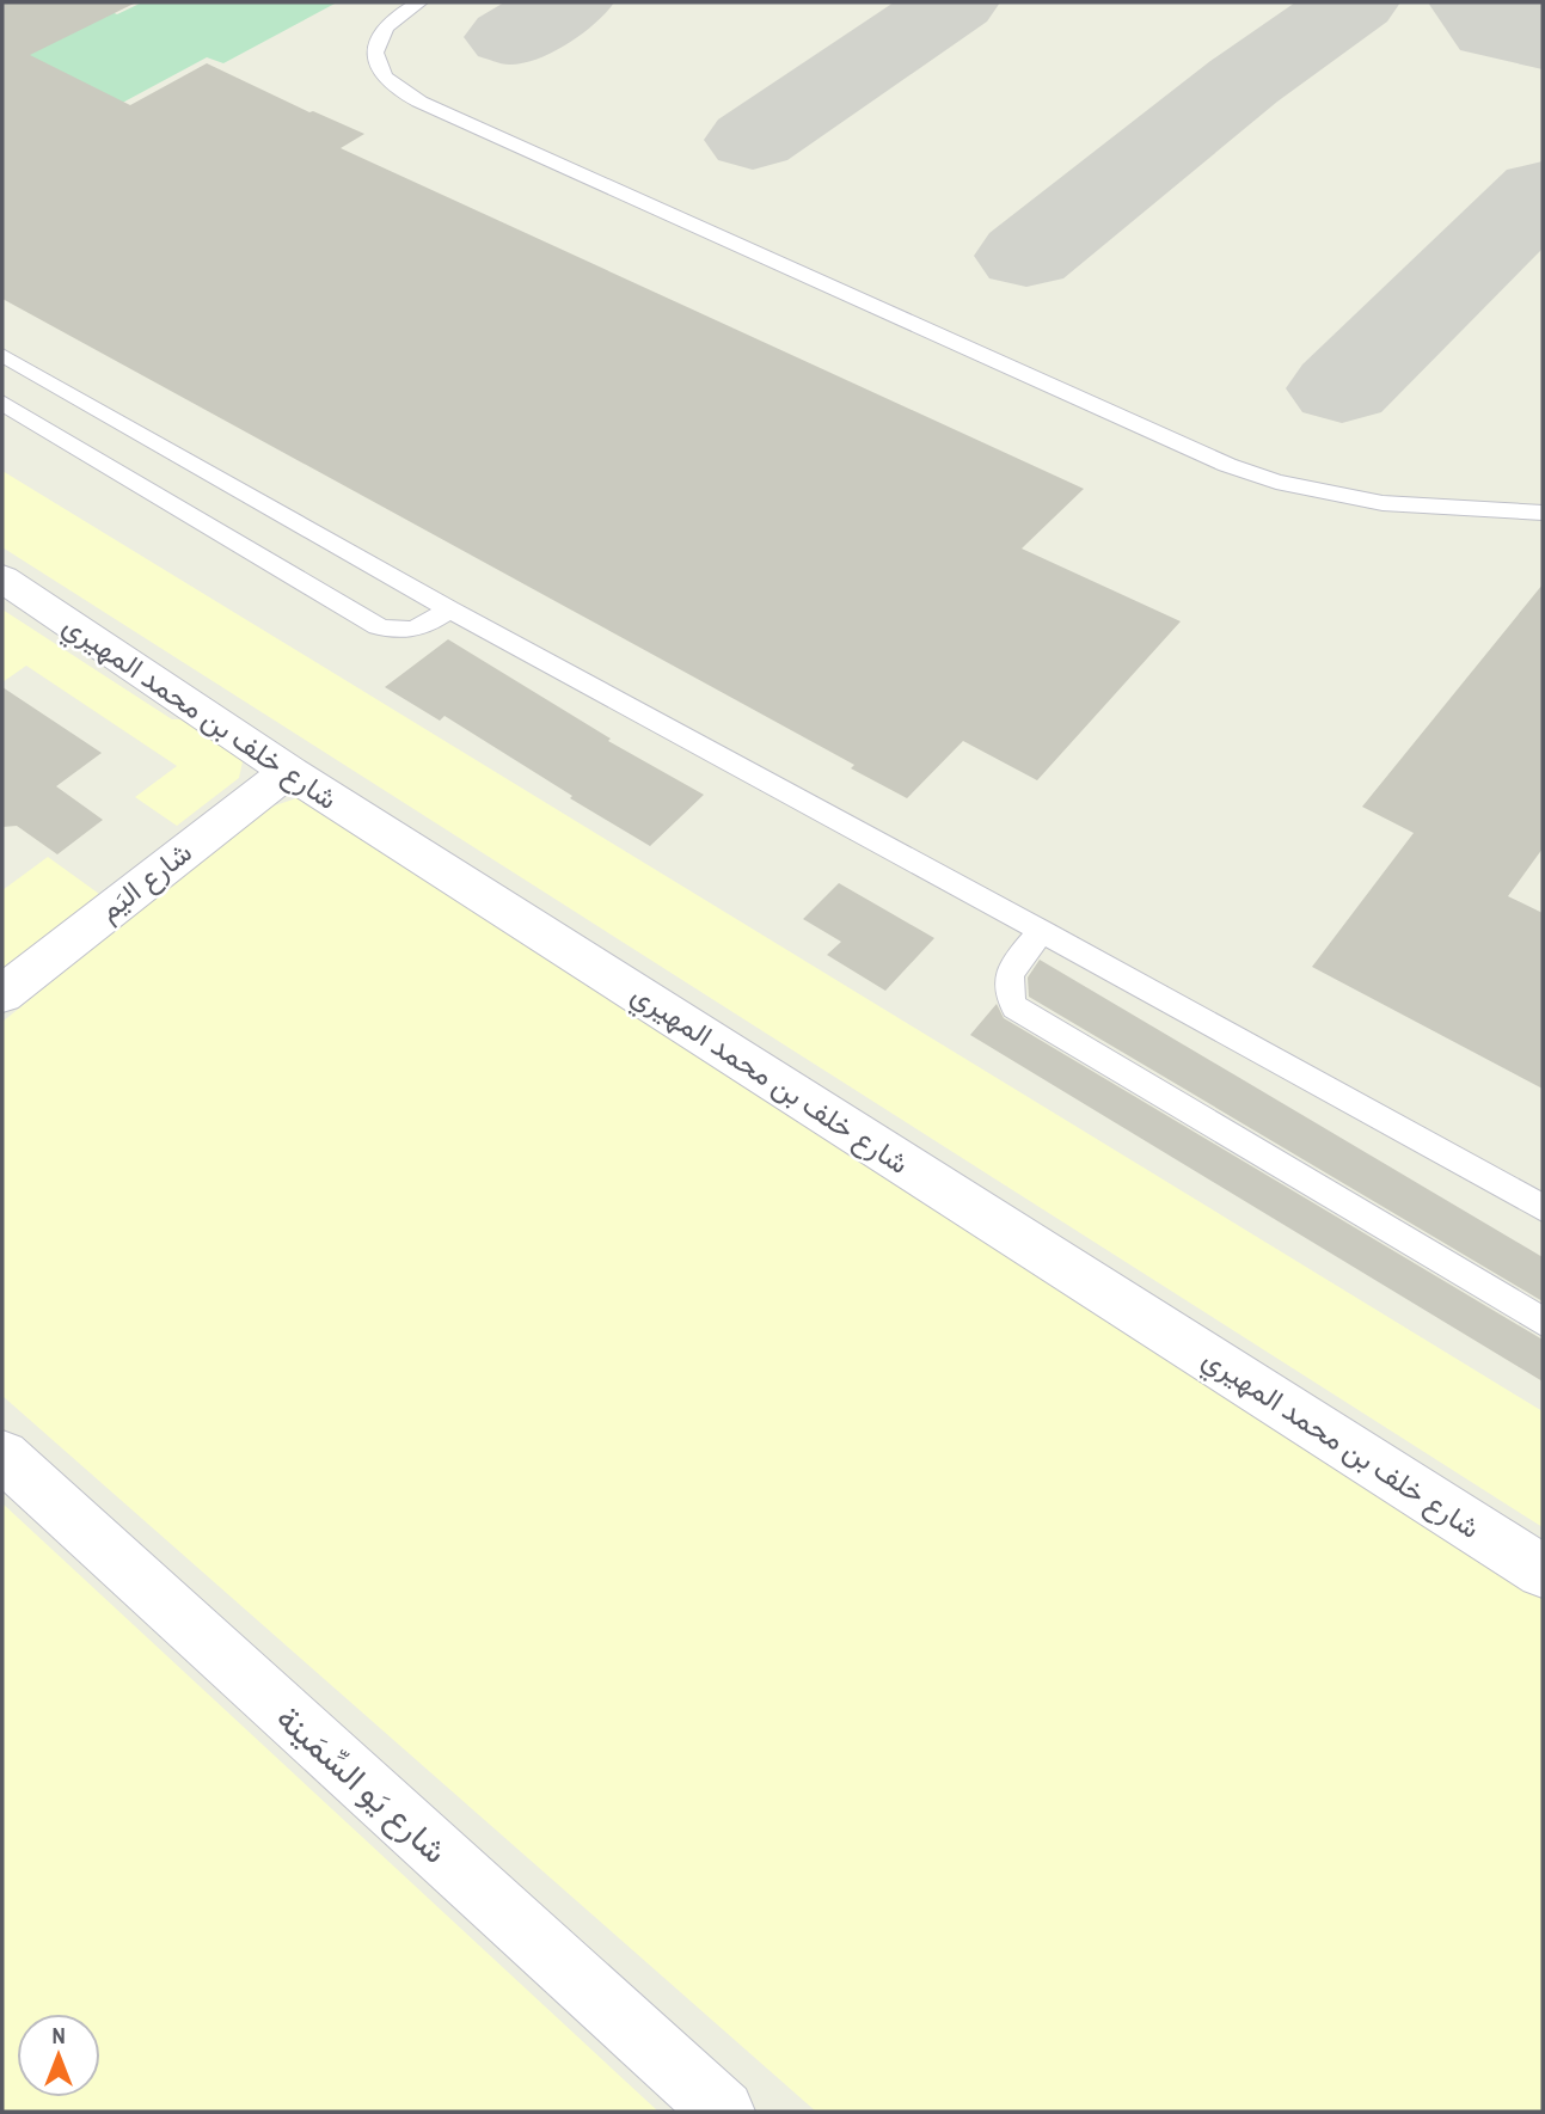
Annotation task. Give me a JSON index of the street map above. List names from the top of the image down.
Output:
{
  "streets": {
    "street": ["شارع خلف بن محمد المهيري", "شارع اليَم", "شارع يَو السِّمَينة"]
  },
  "crossings": [
    ["شارع خلف بن محمد المهيري", "شارع اليَم"]
  ],
  "north": "top"
}
